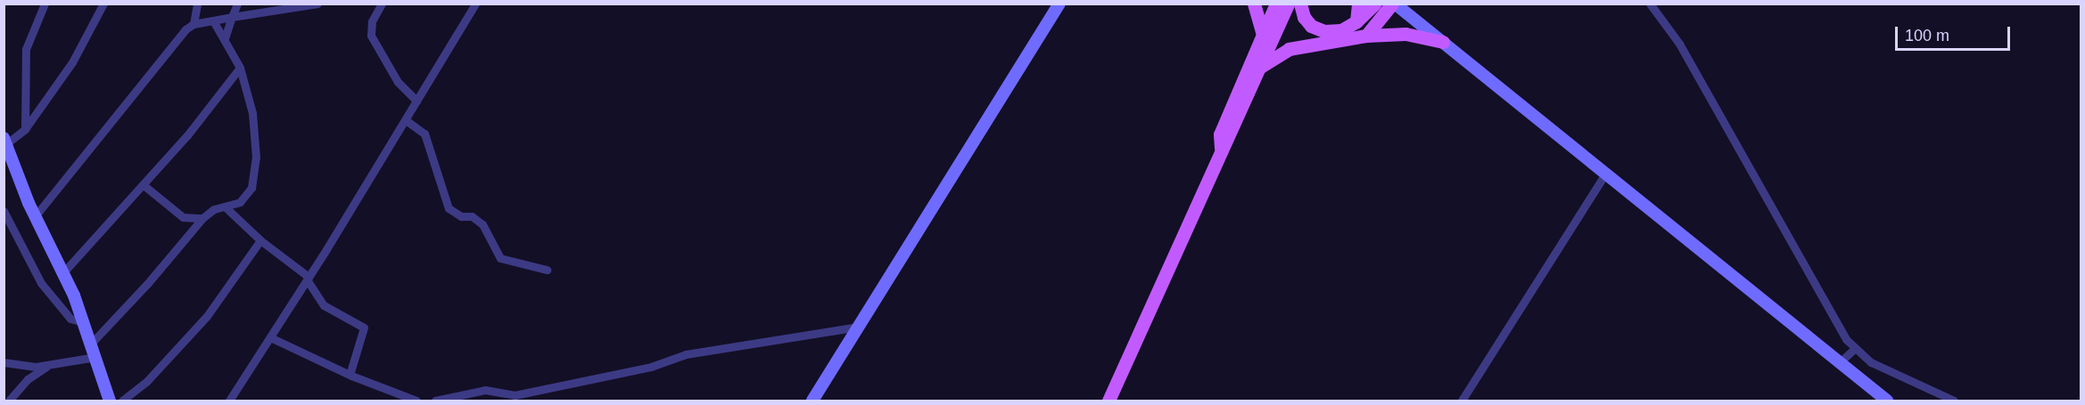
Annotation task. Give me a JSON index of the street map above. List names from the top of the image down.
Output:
{
  "scale_bar": "100 m"
}
